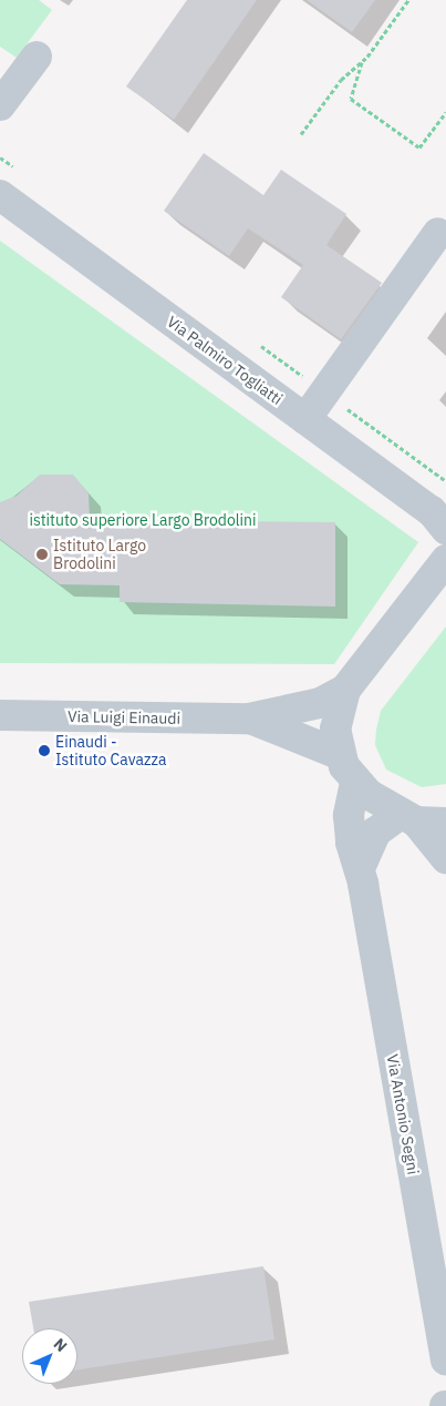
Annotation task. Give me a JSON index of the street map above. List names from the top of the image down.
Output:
{
  "streets": {
    "street": ["Via Palmiro Togliatti", "Via Luigi Einaudi", "Via Antonio Segni"]
  },
  "parks": ["istituto superiore Largo Brodolini"],
  "places": ["Istituto Largo Brodolini", "Einaudi - Istituto Cavazza"],
  "north": "top right"
}
